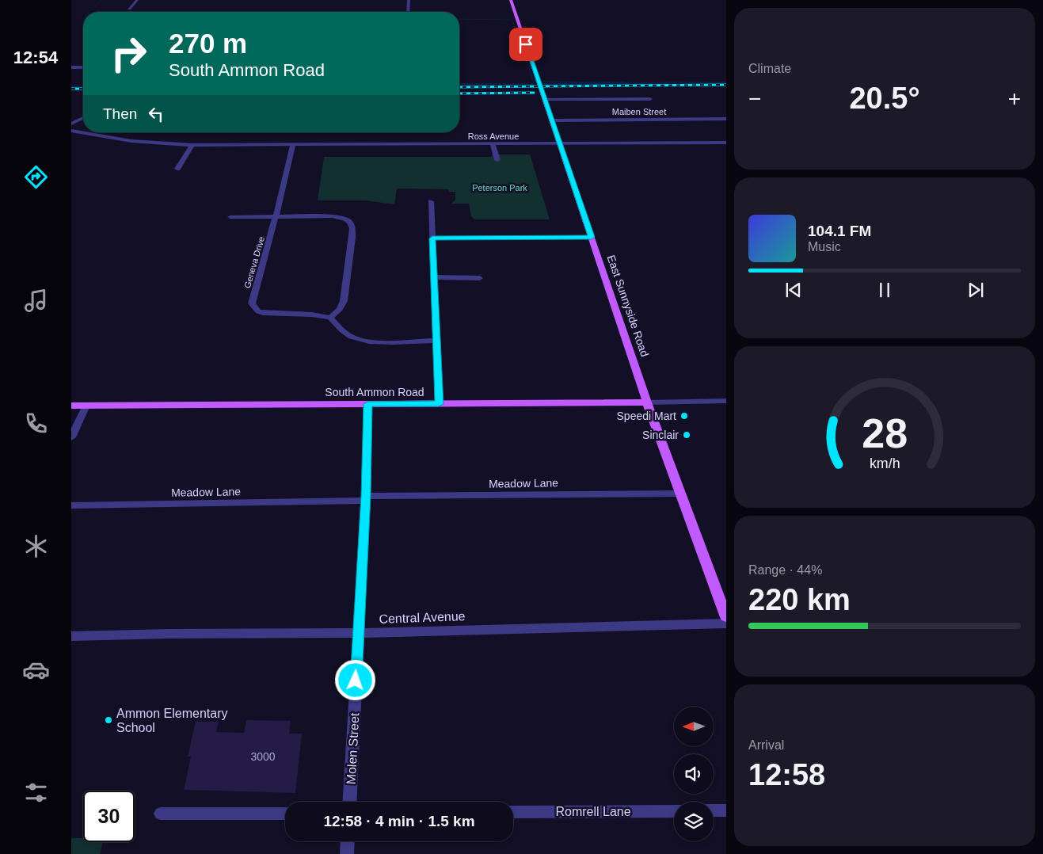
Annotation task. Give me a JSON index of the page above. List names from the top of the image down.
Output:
{
  "streets": {
    "main road": ["East Sunnyside Road", "South Ammon Road"],
    "street": [
      "Maiben Street",
      "Ross Avenue",
      "Geneva Drive",
      "Meadow Lane",
      "Central Avenue",
      "Molen Street",
      "Romrell Lane"
    ]
  },
  "crossings": [
    ["Maiben Street", "East Sunnyside Road"],
    ["Ross Avenue", "Geneva Drive"],
    ["Ross Avenue", "East Sunnyside Road"],
    ["East Sunnyside Road", "South Ammon Road"],
    ["East Sunnyside Road", "Meadow Lane"],
    ["South Ammon Road", "Molen Street"],
    ["Meadow Lane", "Molen Street"],
    ["Central Avenue", "Molen Street"]
  ],
  "parks": ["Peterson Park"],
  "places": ["Speedi Mart", "Sinclair", "Ammon Elementary School"],
  "house_numbers": ["3000"],
  "north": "left",
  "page": {
    "tabs": "12:54",
    "tile": [
      "Climate",
      ["Range · 44%", "220 km"],
      ["Arrival", "12:58"]
    ],
    "turn": ["270 m", "South Ammon Road"],
    "heat": ["−", "20.5°", "+"],
    "then": "Then",
    "song": ["104.1 FM", "Music"],
    "limit": "30",
    "trip": "12:58 · 4 min · 1.5 km",
    "gauge": ["28", "km/h"]
  }
}
